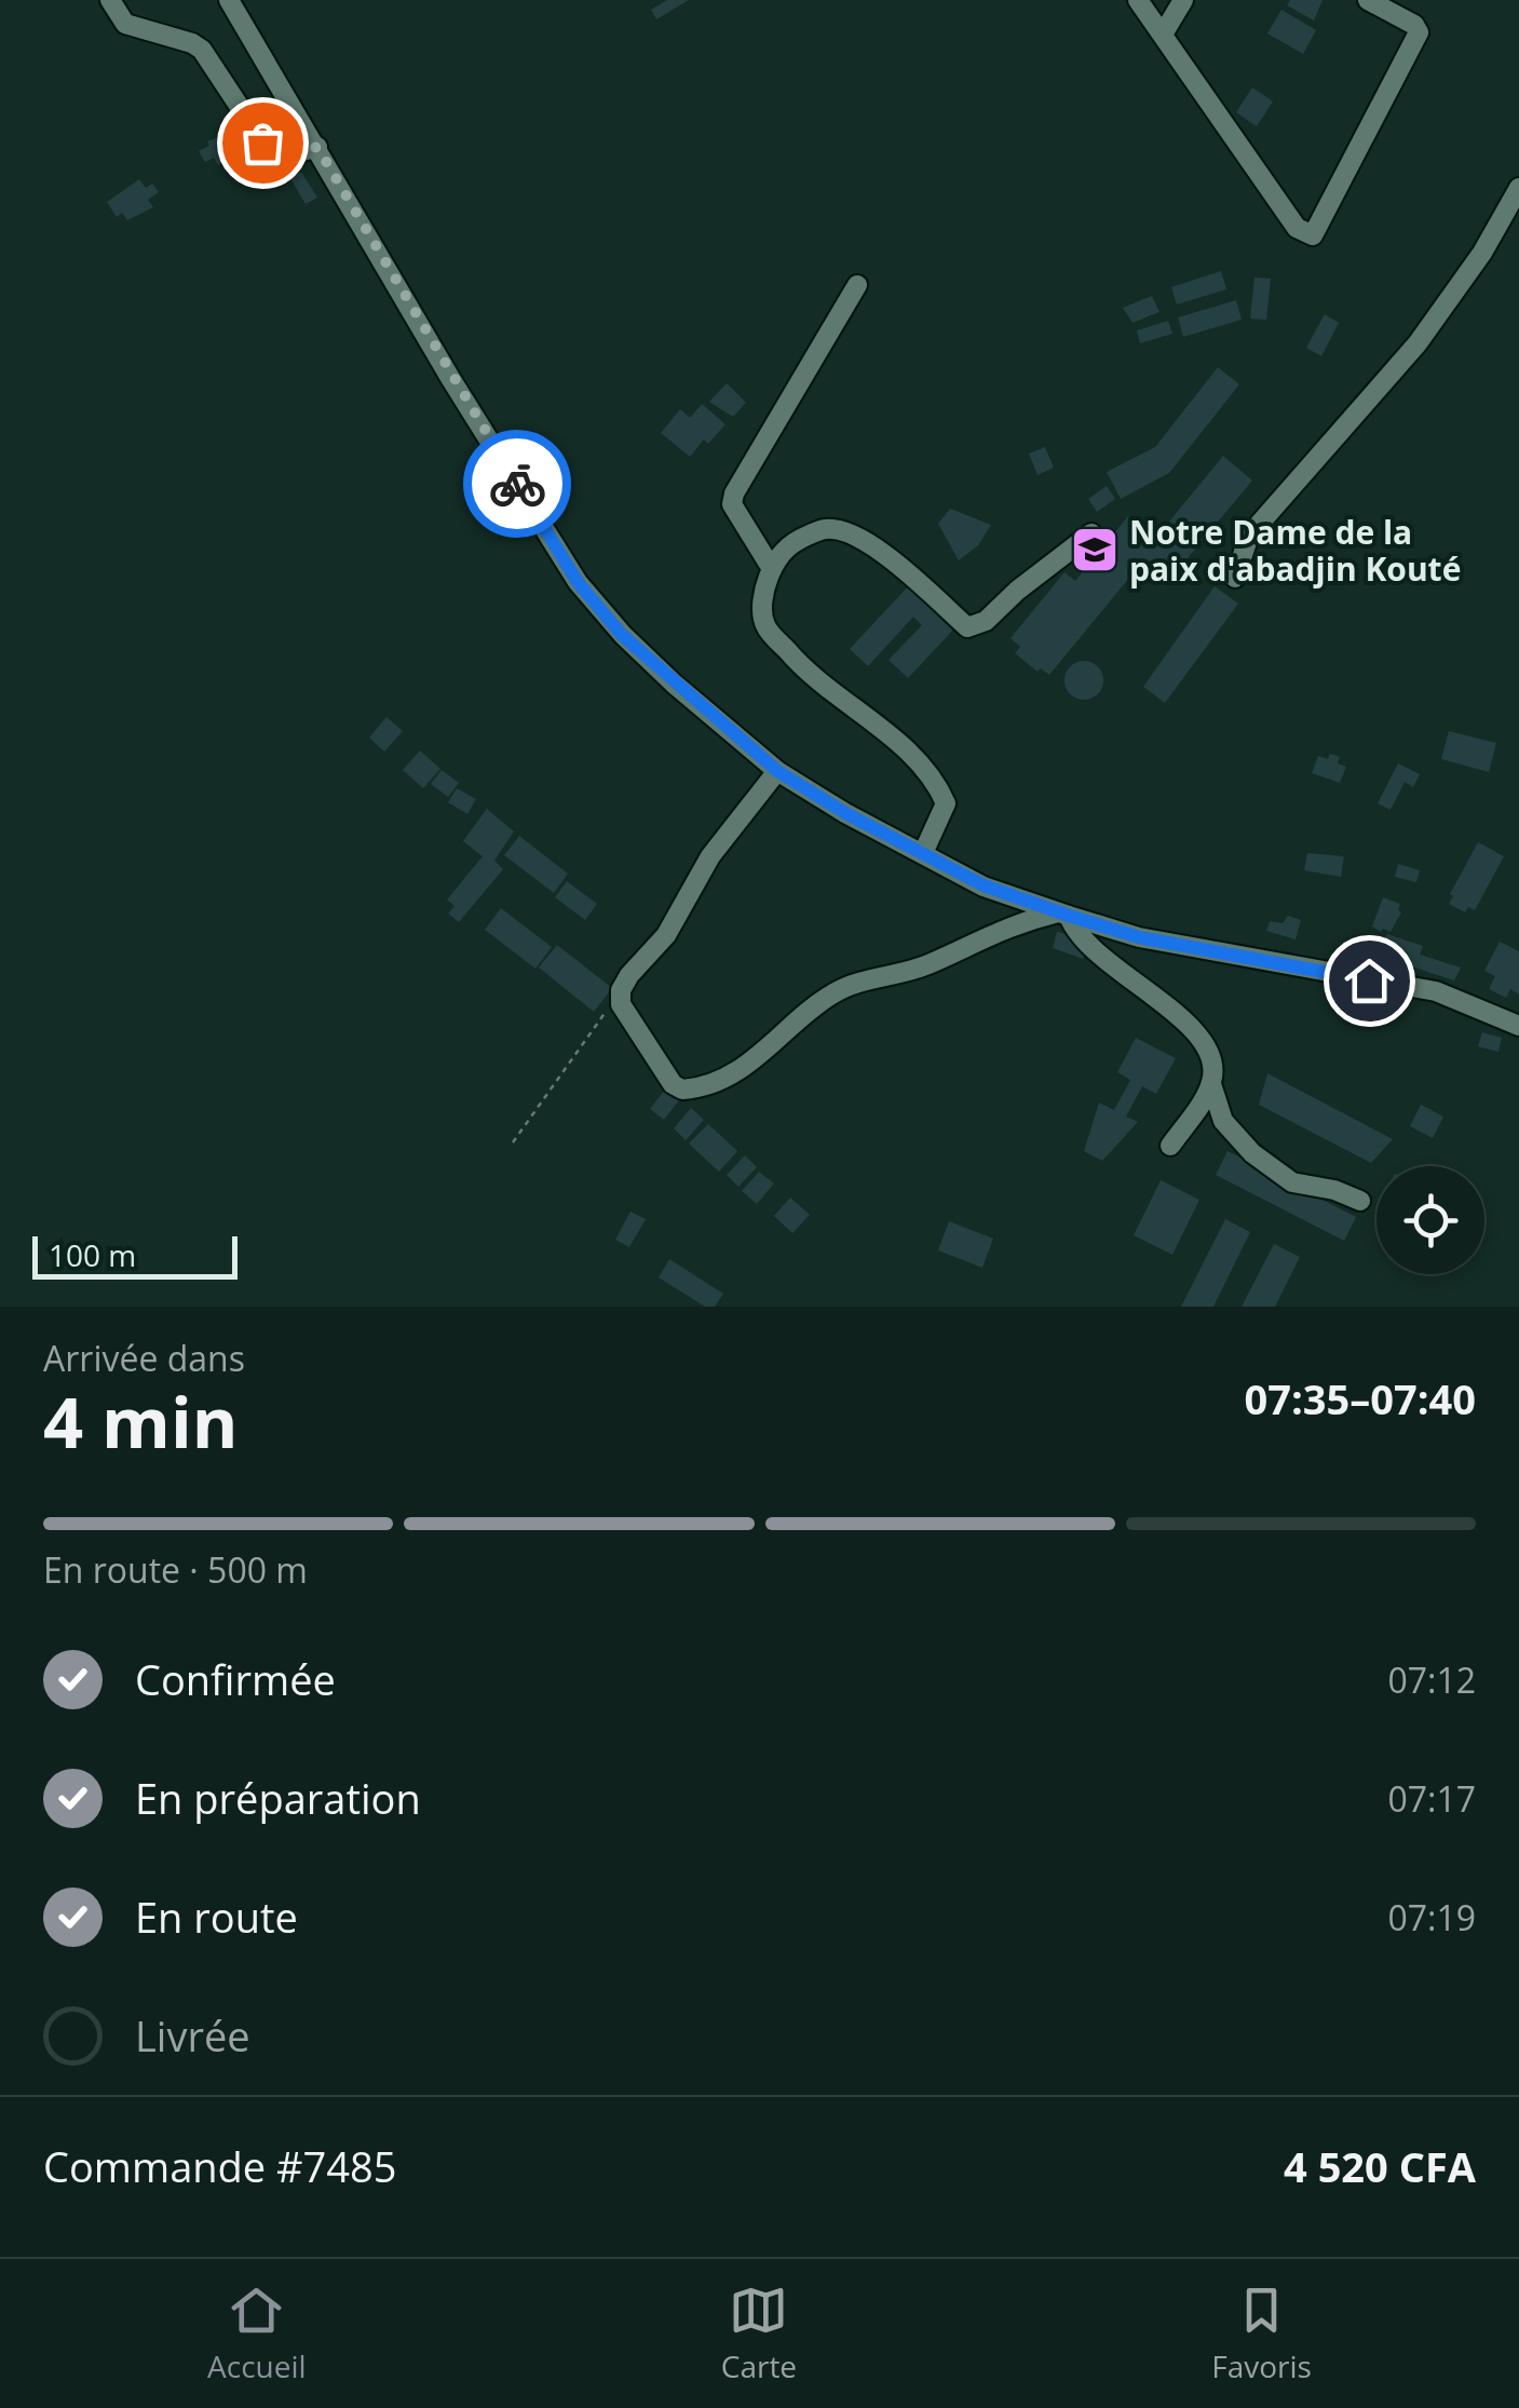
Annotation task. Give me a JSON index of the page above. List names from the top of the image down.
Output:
{
  "places": {
    "school or university": ["Notre Dame de la paix d'abadjin Kouté"]
  },
  "scale_bar": "100 m",
  "page": {
    "scale": "100 m",
    "heading": ["4 min", "Arrivée dans", "07:35–07:40"],
    "panel": ["Commande #7485", "4 520 CFA"],
    "bar": "En route · 500 m",
    "list": [
      ["Confirmée", "07:12"],
      ["En préparation", "07:17"],
      ["En route", "07:19"],
      "Livrée"
    ],
    "tabs": ["Accueil", "Carte", "Favoris"]
  }
}
